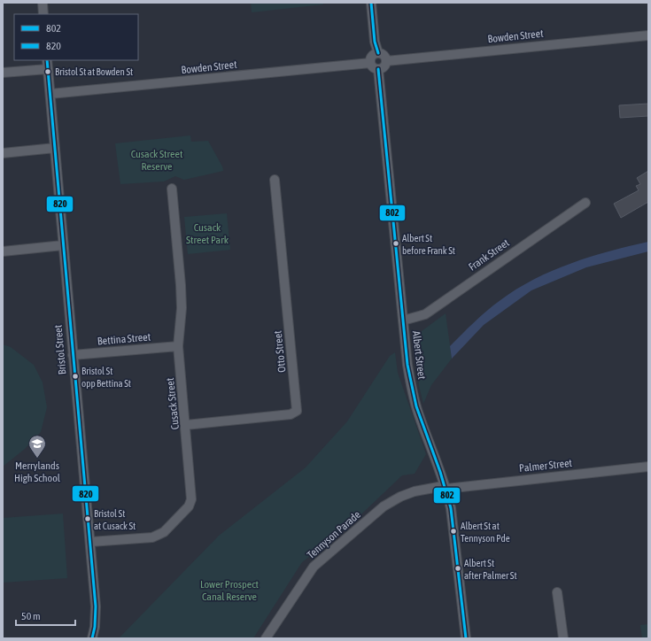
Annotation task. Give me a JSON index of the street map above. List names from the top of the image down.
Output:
{
  "streets": {
    "street": [
      "Bowden Street",
      "Frank Street",
      "Bettina Street",
      "Bristol Street",
      "Otto Street",
      "Albert Street",
      "Cusack Street",
      "Palmer Street",
      "Tennyson Parade"
    ]
  },
  "crossings": [
    ["Bowden Street", "Bristol Street"],
    ["Bowden Street", "Albert Street"],
    ["Frank Street", "Albert Street"],
    ["Bettina Street", "Bristol Street"],
    ["Bettina Street", "Cusack Street"],
    ["Bristol Street", "Cusack Street"],
    ["Otto Street", "Cusack Street"],
    ["Albert Street", "Palmer Street"],
    ["Albert Street", "Tennyson Parade"],
    ["Palmer Street", "Tennyson Parade"]
  ],
  "parks": ["Cusack Street Reserve", "Cusack Street Park", "Lower Prospect Canal Reserve"],
  "places": {
    "other": [
      "Bristol St at Bowden St",
      "Albert St before Frank St",
      "Bristol St opp Bettina St",
      "Bristol St at Cusack St",
      "Albert St at Tennyson Pde",
      "Albert St after Palmer St"
    ],
    "school or university": ["Merrylands High School"]
  },
  "lines": ["transit line 802", "transit line 820"],
  "legend": ["802", "820"],
  "scale_bar": "50 m"
}
